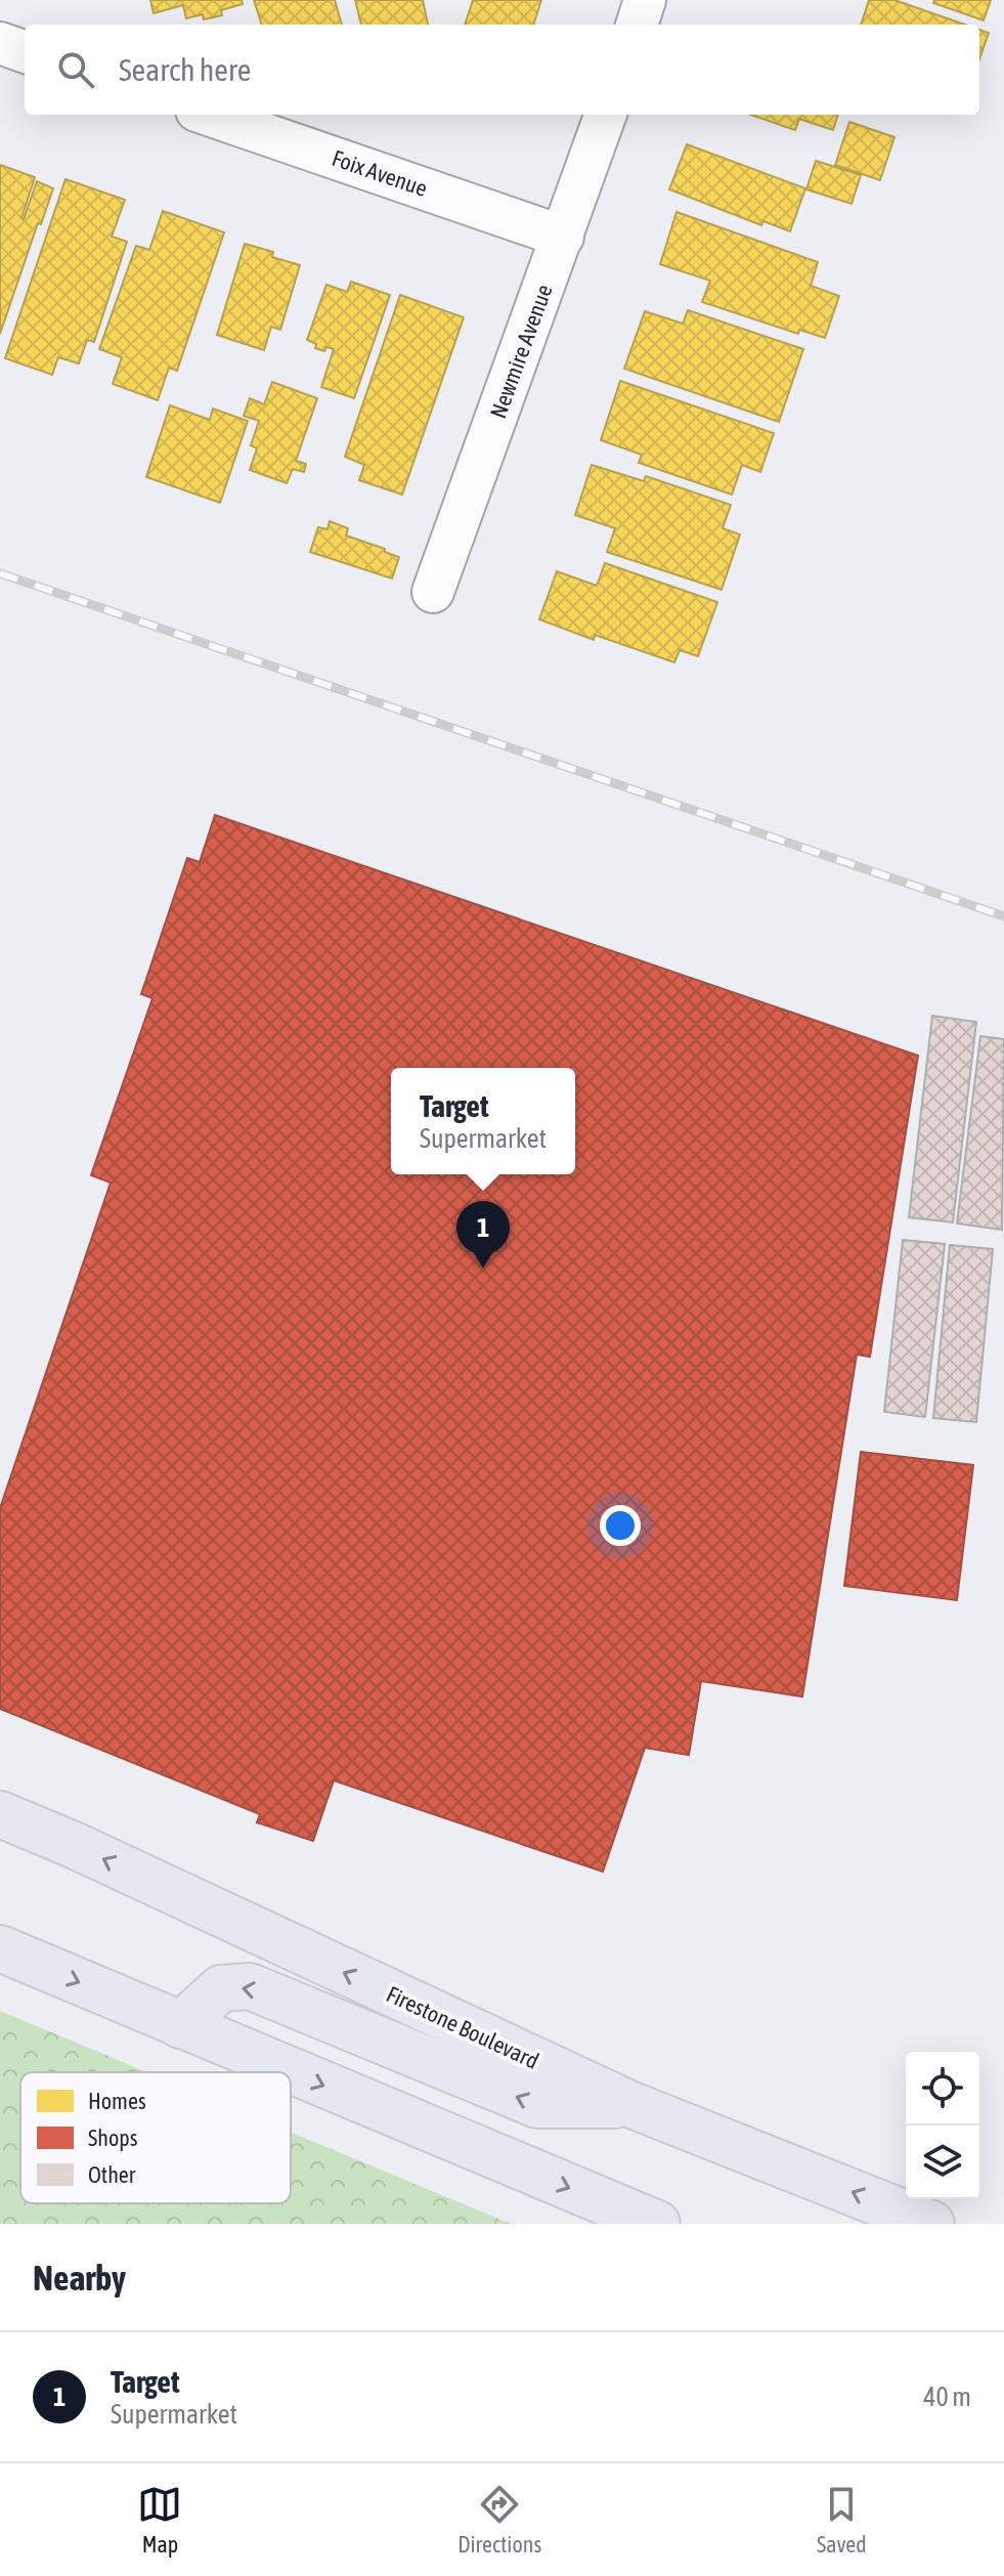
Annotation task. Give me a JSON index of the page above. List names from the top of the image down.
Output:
{
  "streets": {
    "main road": ["Firestone Boulevard"],
    "street": ["Foix Avenue", "Newmire Avenue"]
  },
  "crossings": [
    ["Foix Avenue", "Newmire Avenue"]
  ],
  "legend": ["Homes", "Shops", "Other"],
  "page": {
    "search": "Search here",
    "popup": ["Target", "Supermarket"],
    "pins": "1",
    "heading": "Nearby",
    "list": [
      {
        "mark": "1",
        "name": "Target",
        "note": "Supermarket",
        "value": "40 m"
      }
    ],
    "nav": ["Map", "Directions", "Saved"]
  }
}
